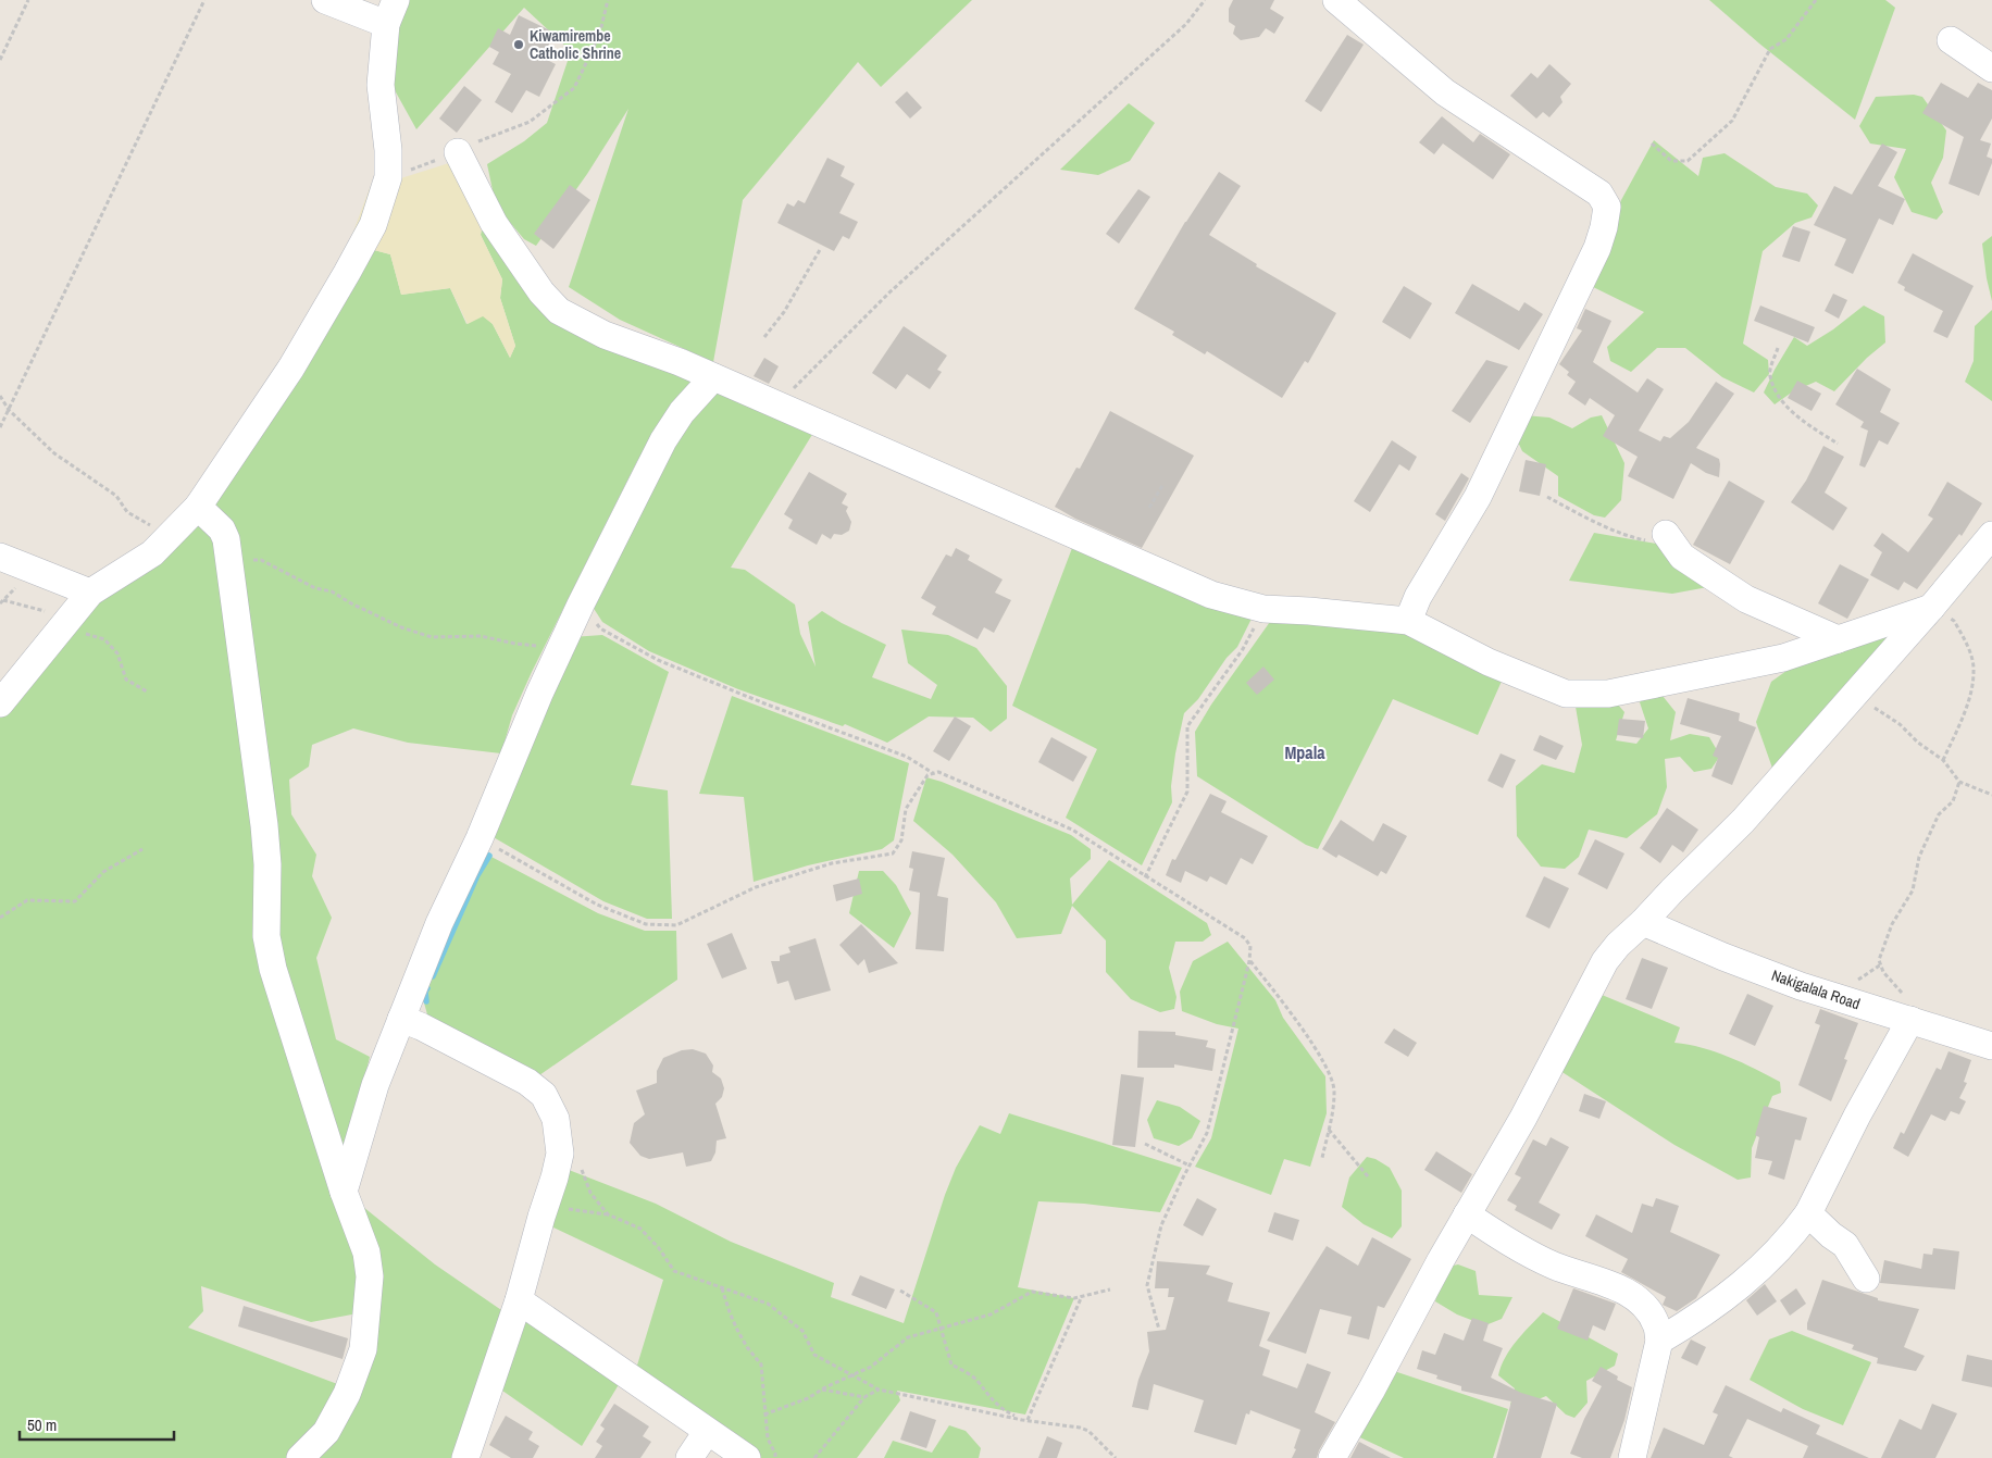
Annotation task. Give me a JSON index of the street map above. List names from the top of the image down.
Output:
{
  "streets": {
    "street": ["Nakigalala Road"]
  },
  "districts": ["Mpala"],
  "places": ["Kiwamirembe Catholic Shrine"],
  "scale_bar": "50 m"
}
